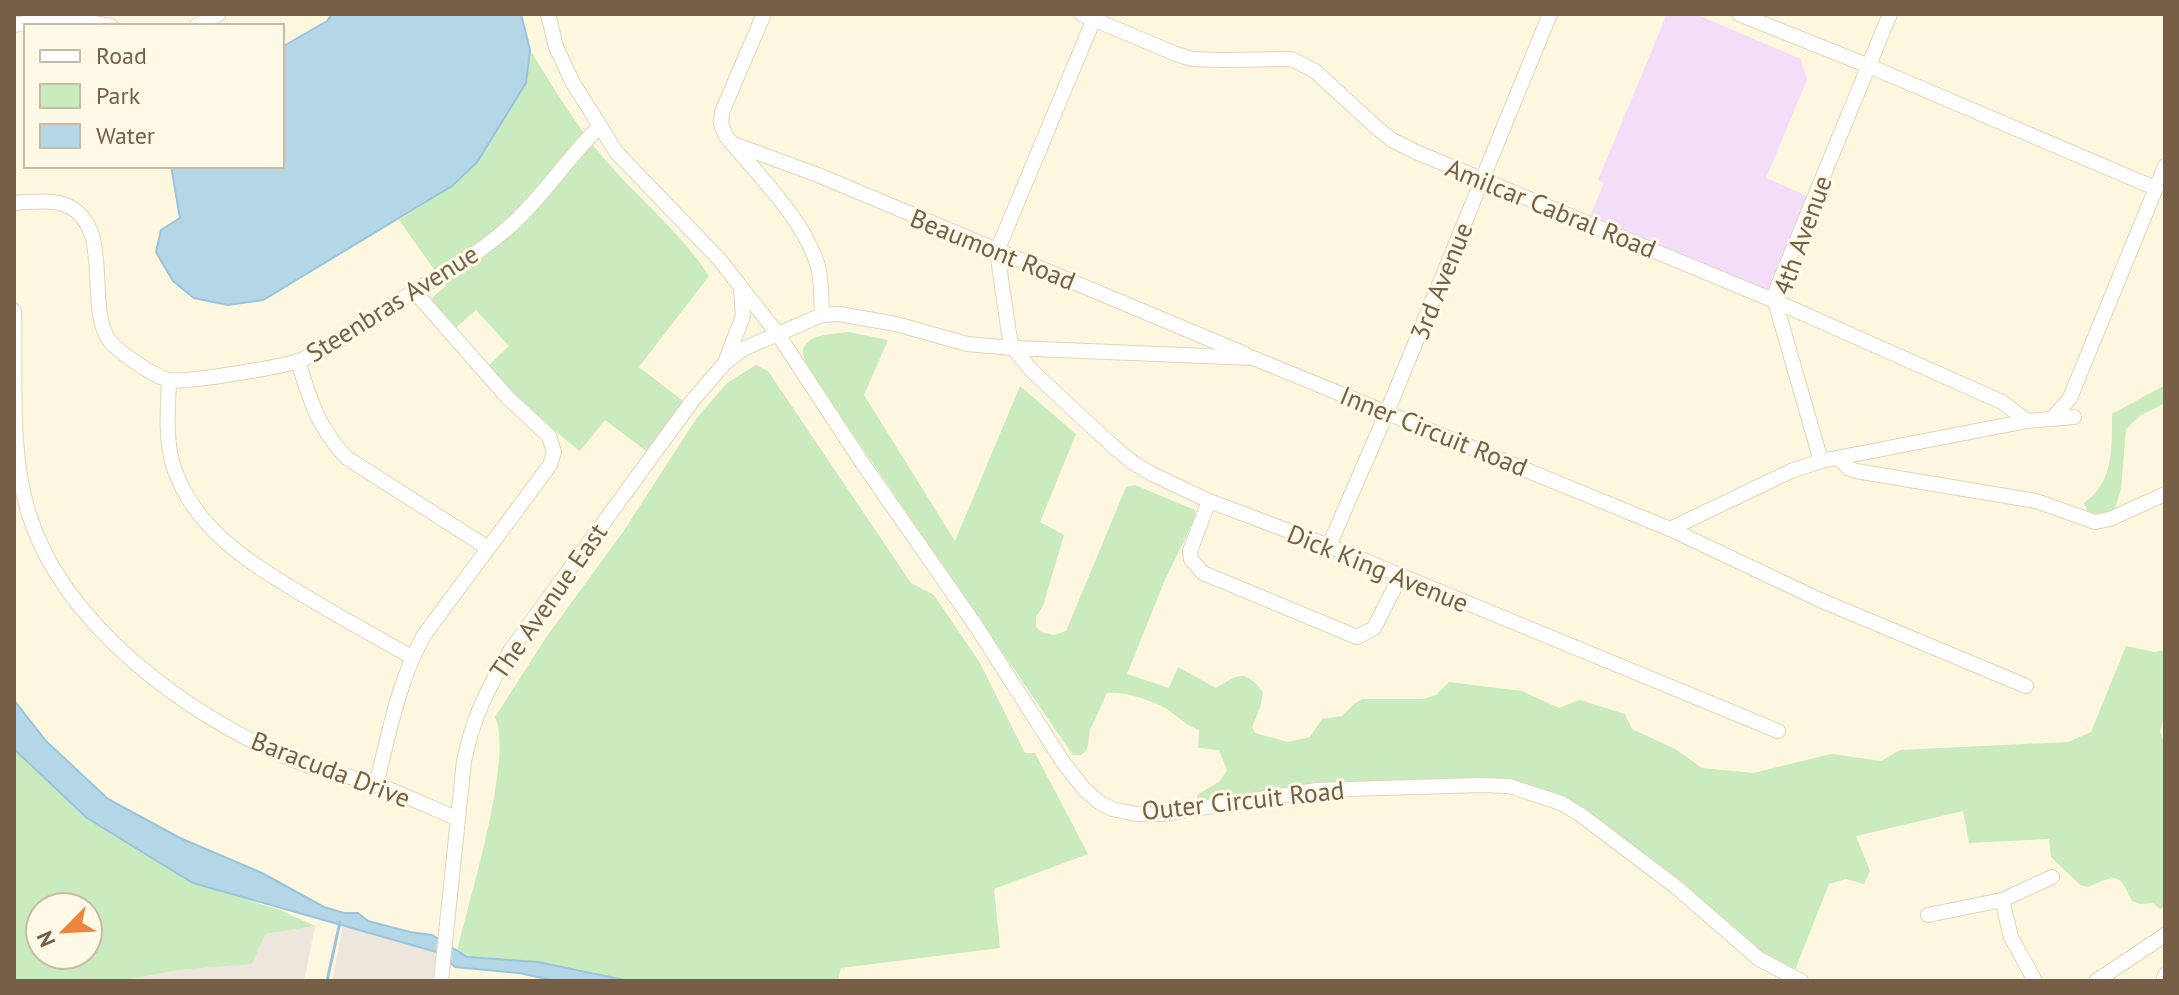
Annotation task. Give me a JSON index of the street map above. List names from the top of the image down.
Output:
{
  "streets": {
    "street": [
      "Amilcar Cabral Road",
      "4th Avenue",
      "Beaumont Road",
      "3rd Avenue",
      "Steenbras Avenue",
      "Inner Circuit Road",
      "Dick King Avenue",
      "The Avenue East",
      "Baracuda Drive",
      "Outer Circuit Road"
    ]
  },
  "crossings": [
    ["Amilcar Cabral Road", "4th Avenue"],
    ["Amilcar Cabral Road", "3rd Avenue"],
    ["Beaumont Road", "Inner Circuit Road"],
    ["3rd Avenue", "Inner Circuit Road"],
    ["3rd Avenue", "Dick King Avenue"],
    ["Steenbras Avenue", "Outer Circuit Road"],
    ["Inner Circuit Road", "Dick King Avenue"],
    ["Inner Circuit Road", "The Avenue East"],
    ["Inner Circuit Road", "Outer Circuit Road"],
    ["The Avenue East", "Baracuda Drive"],
    ["The Avenue East", "Outer Circuit Road"]
  ],
  "legend": ["Road", "Park", "Water"],
  "north": "bottom left"
}
